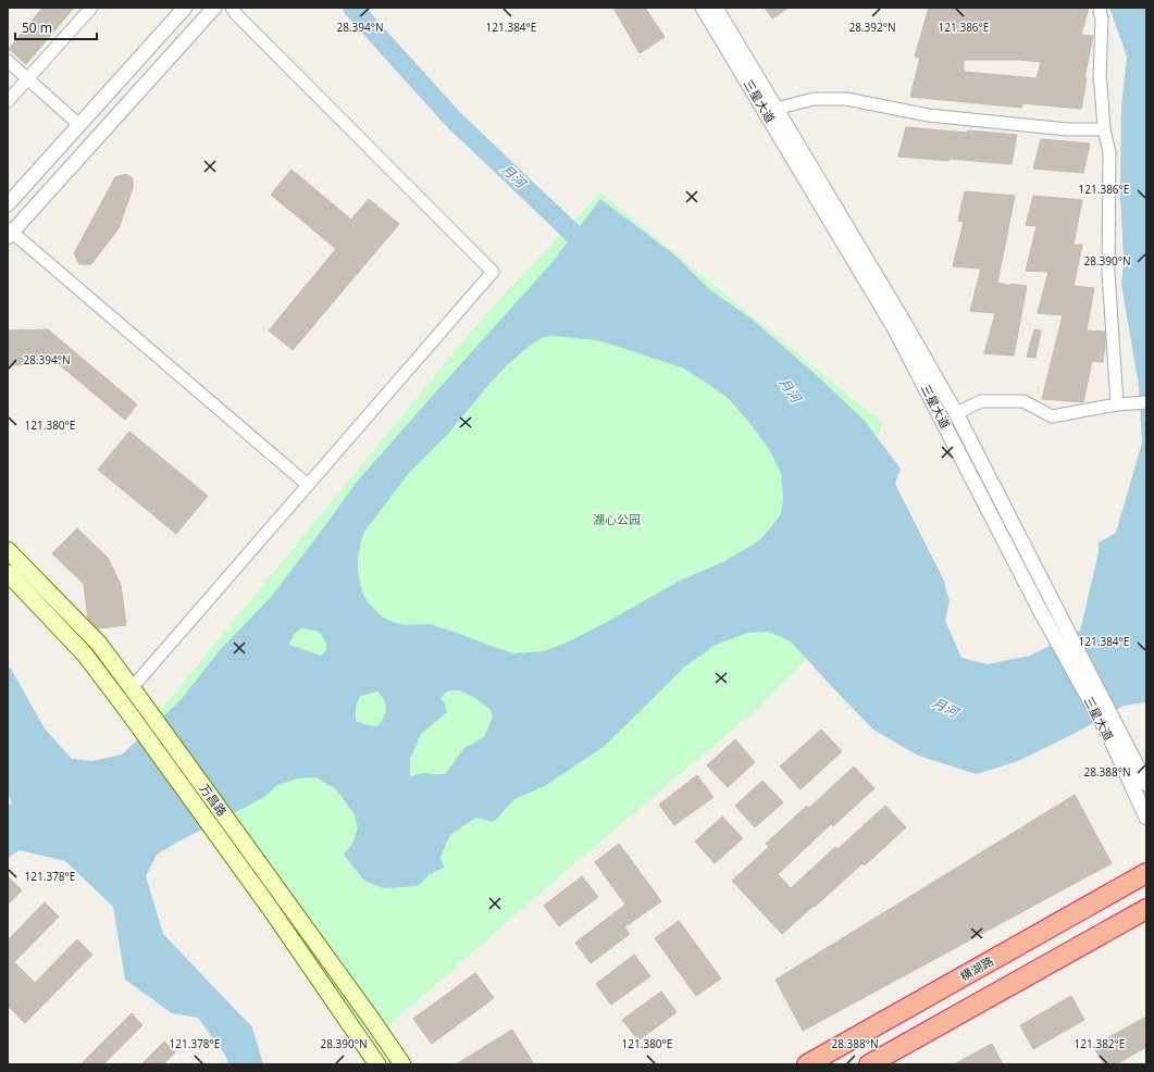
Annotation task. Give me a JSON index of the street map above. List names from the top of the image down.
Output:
{
  "streets": {
    "highway": ["横湖路"],
    "main road": ["万昌路"],
    "street": ["三星大道"]
  },
  "water": ["月河"],
  "parks": ["湖心公园"],
  "scale_bar": "50 m",
  "coordinates": [
    "121.384°E",
    "28.394°N",
    "28.392°N",
    "121.386°E",
    "28.390°N",
    "121.380°E",
    "28.388°N",
    "121.378°E",
    "121.382°E"
  ]
}
